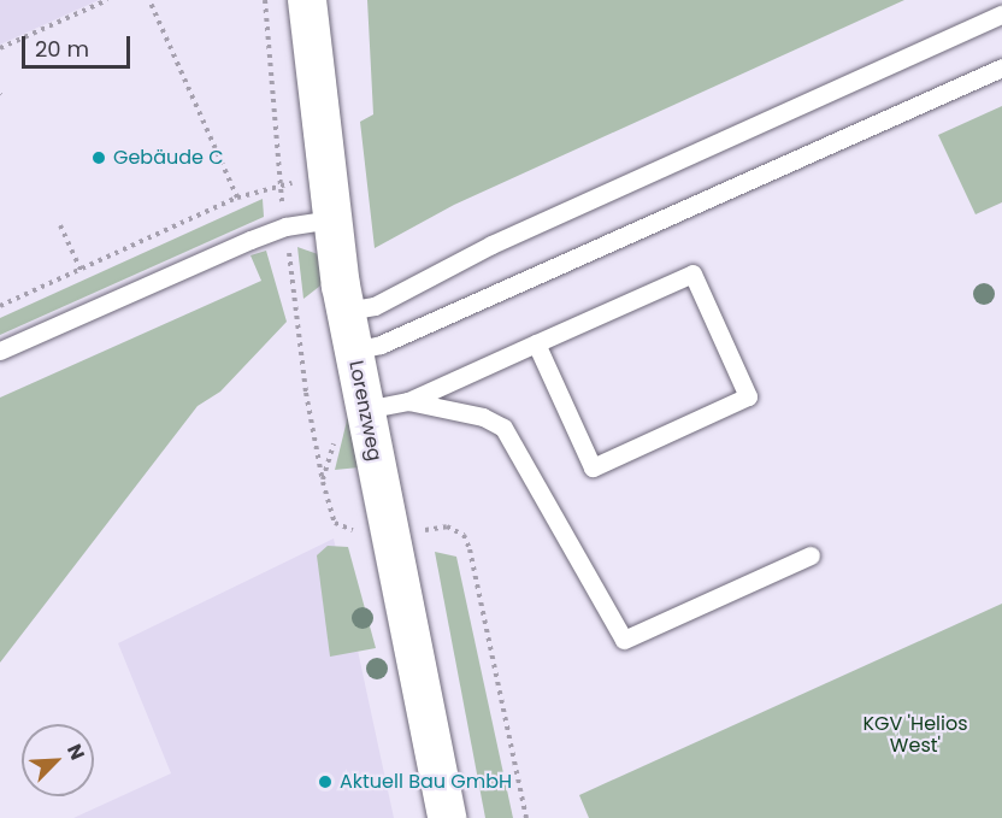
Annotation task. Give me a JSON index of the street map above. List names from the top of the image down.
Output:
{
  "streets": {
    "street": ["Lorenzweg"]
  },
  "parks": ["KGV 'Helios West'"],
  "places": ["Gebäude C", "Aktuell Bau GmbH"],
  "scale_bar": "20 m",
  "north": "top right"
}
